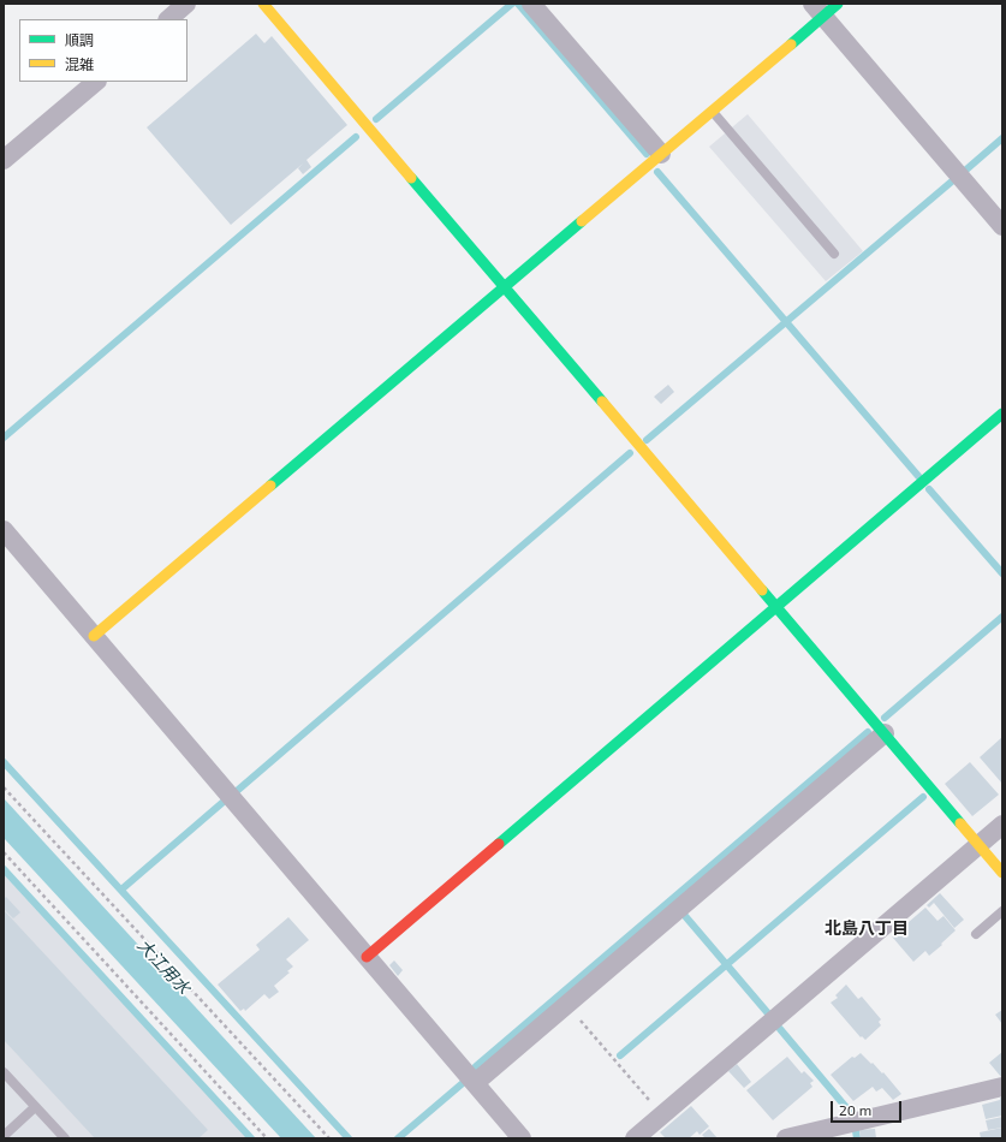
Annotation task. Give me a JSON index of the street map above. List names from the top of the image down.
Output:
{
  "districts": ["北島八丁目"],
  "water": ["大江用水"],
  "legend": ["順調", "混雑"],
  "scale_bar": "20 m"
}
